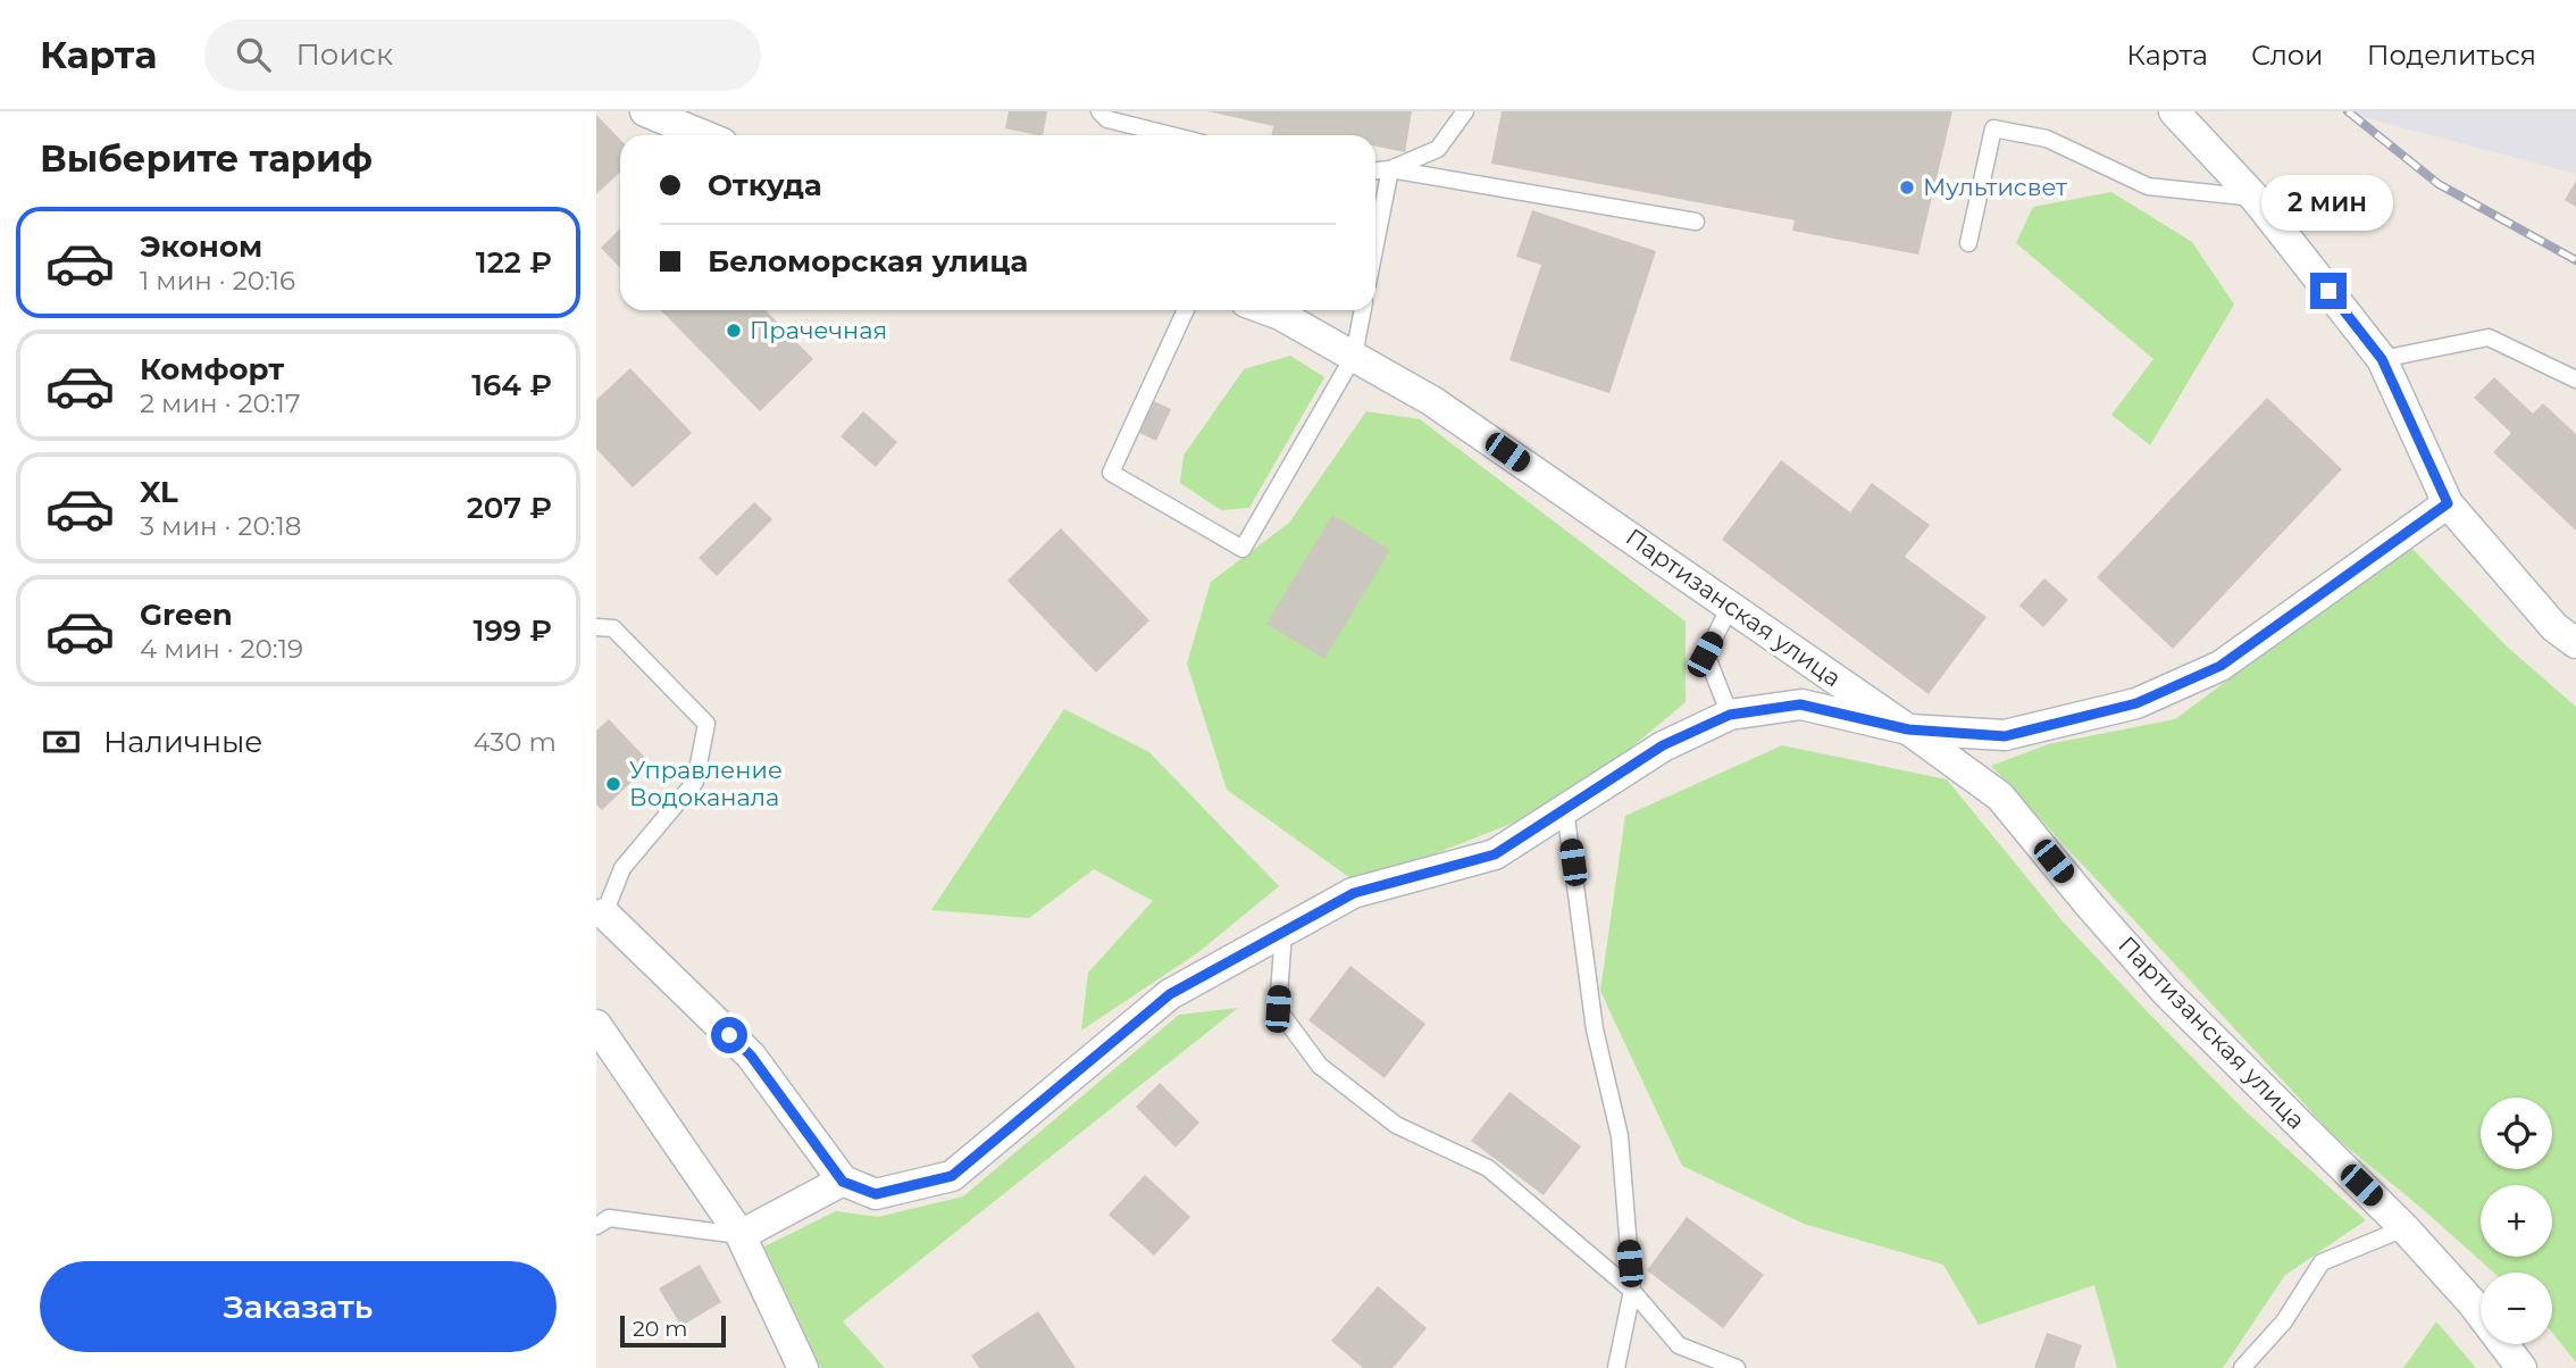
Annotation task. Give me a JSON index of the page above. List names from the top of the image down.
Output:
{
  "streets": {
    "street": ["Партизанская улица"]
  },
  "places": ["Мультисвет", "Прачечная", "Управление Водоканала"],
  "scale_bar": "20 m",
  "page": {
    "header": "Карта",
    "search": "Поиск",
    "nav": ["Карта", "Слои", "Поделиться"],
    "heading": "Выберите тариф",
    "banner": ["Откуда", "Беломорская улица"],
    "bubble": "2 мин",
    "list": [
      {
        "name": "Эконом",
        "note": "1 мин · 20:16",
        "value": "122 ₽"
      },
      {
        "name": "Комфорт",
        "note": "2 мин · 20:17",
        "value": "164 ₽"
      },
      {
        "name": "XL",
        "note": "3 мин · 20:18",
        "value": "207 ₽"
      },
      {
        "name": "Green",
        "note": "4 мин · 20:19",
        "value": "199 ₽"
      }
    ],
    "pay": ["Наличные", "430 m"],
    "map_buttons": ["+", "−"],
    "buttons": "Заказать",
    "scale": "20 m"
  }
}
